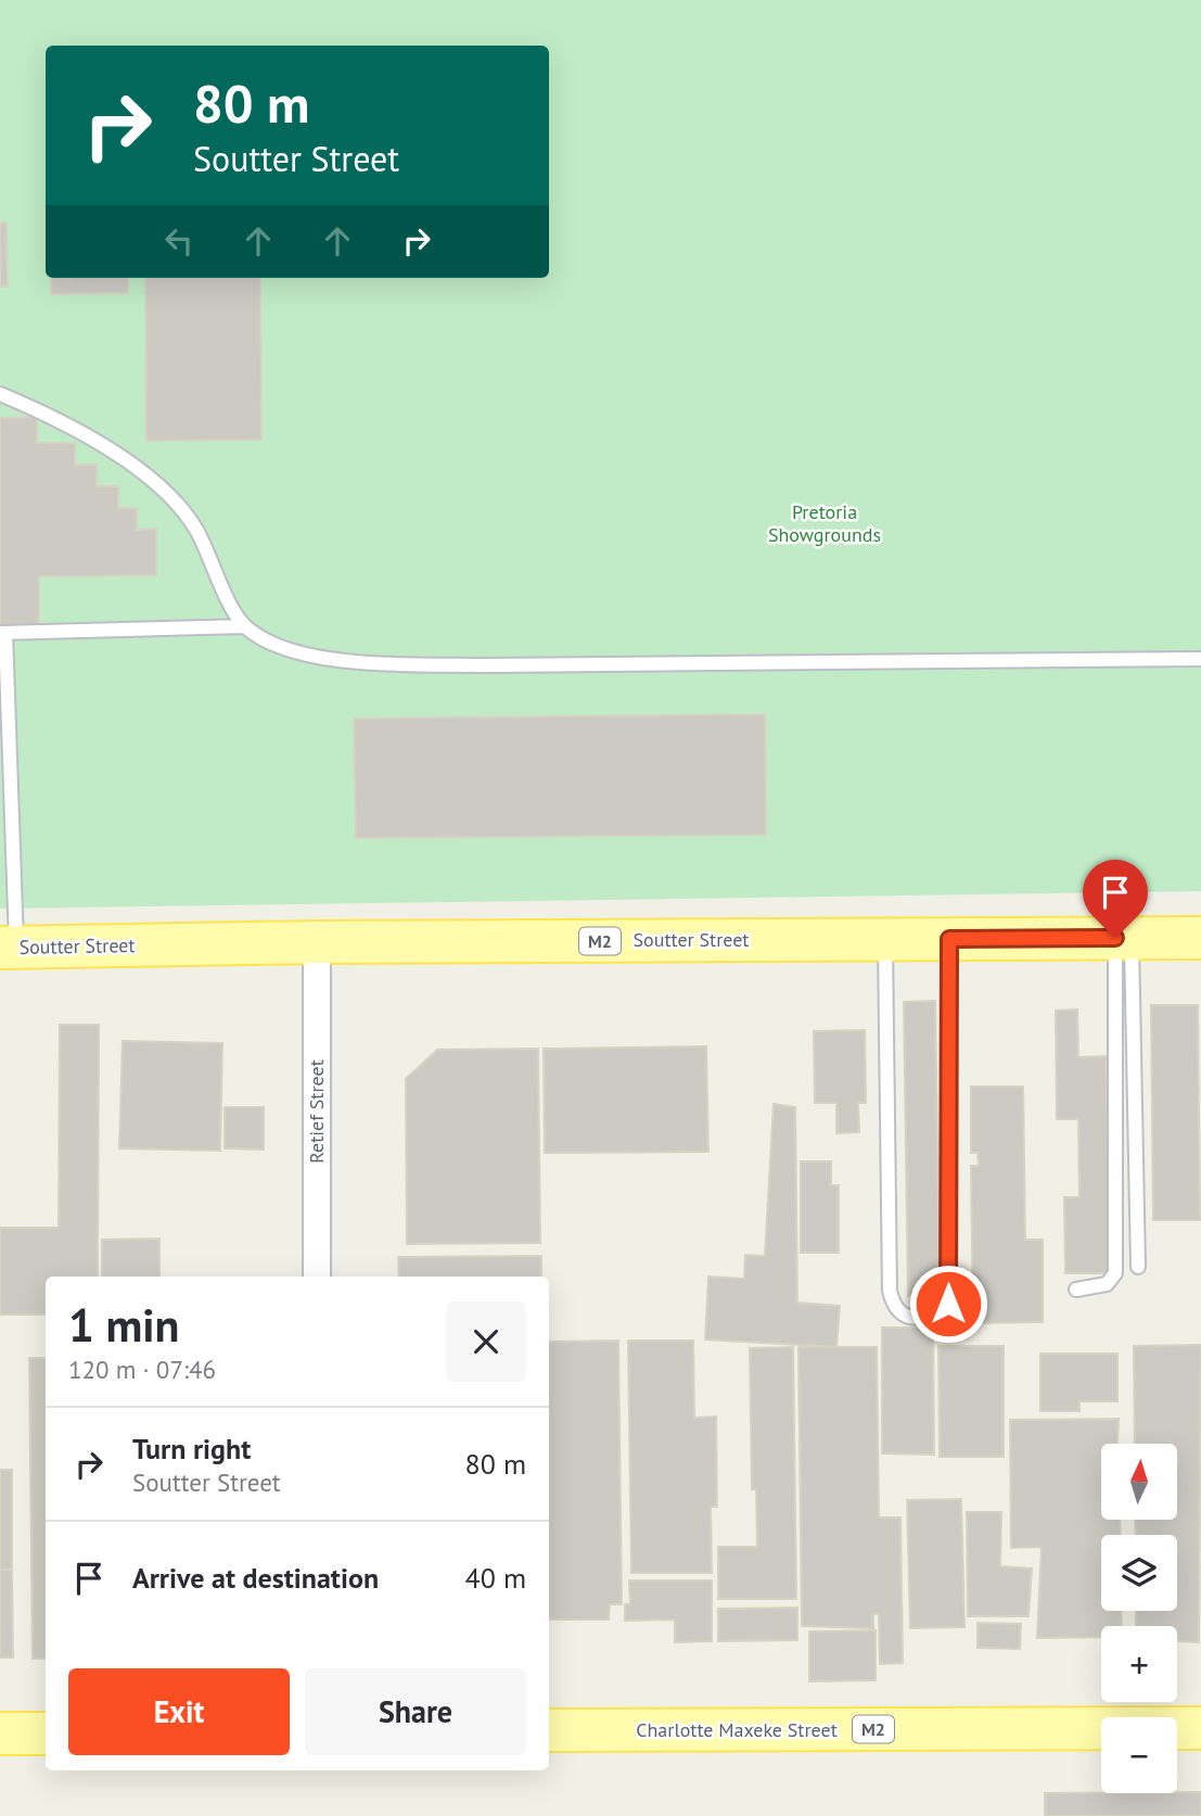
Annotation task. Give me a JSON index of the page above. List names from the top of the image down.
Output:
{
  "streets": {
    "main road": ["Soutter Street", "M2", "Charlotte Maxeke Street"],
    "street": ["Retief Street"]
  },
  "crossings": [
    ["Soutter Street", "Retief Street"]
  ],
  "parks": ["Pretoria Showgrounds"],
  "north": "top",
  "page": {
    "turn": ["80 m", "Soutter Street"],
    "heading": ["1 min", "120 m · 07:46"],
    "list": [
      {
        "name": "Turn right",
        "note": "Soutter Street",
        "value": "80 m"
      },
      {
        "name": "Arrive at destination",
        "value": "40 m"
      }
    ],
    "map_buttons": ["+", "−"],
    "buttons": ["Exit", "Share"]
  }
}
